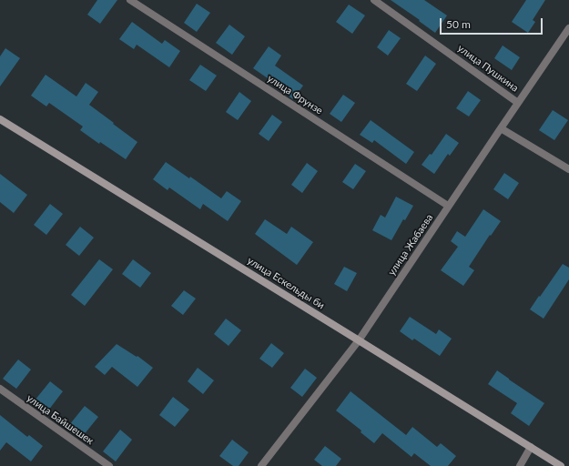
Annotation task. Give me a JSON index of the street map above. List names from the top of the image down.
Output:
{
  "streets": {
    "street": [
      "улица Пушкина",
      "улица Фрунзе",
      "улица Жабаева",
      "улица Ескельды би",
      "улица Байшешек"
    ]
  },
  "crossings": [
    ["улица Пушкина", "улица Жабаева"],
    ["улица Фрунзе", "улица Жабаева"],
    ["улица Жабаева", "улица Ескельды би"]
  ],
  "scale_bar": "50 m"
}
